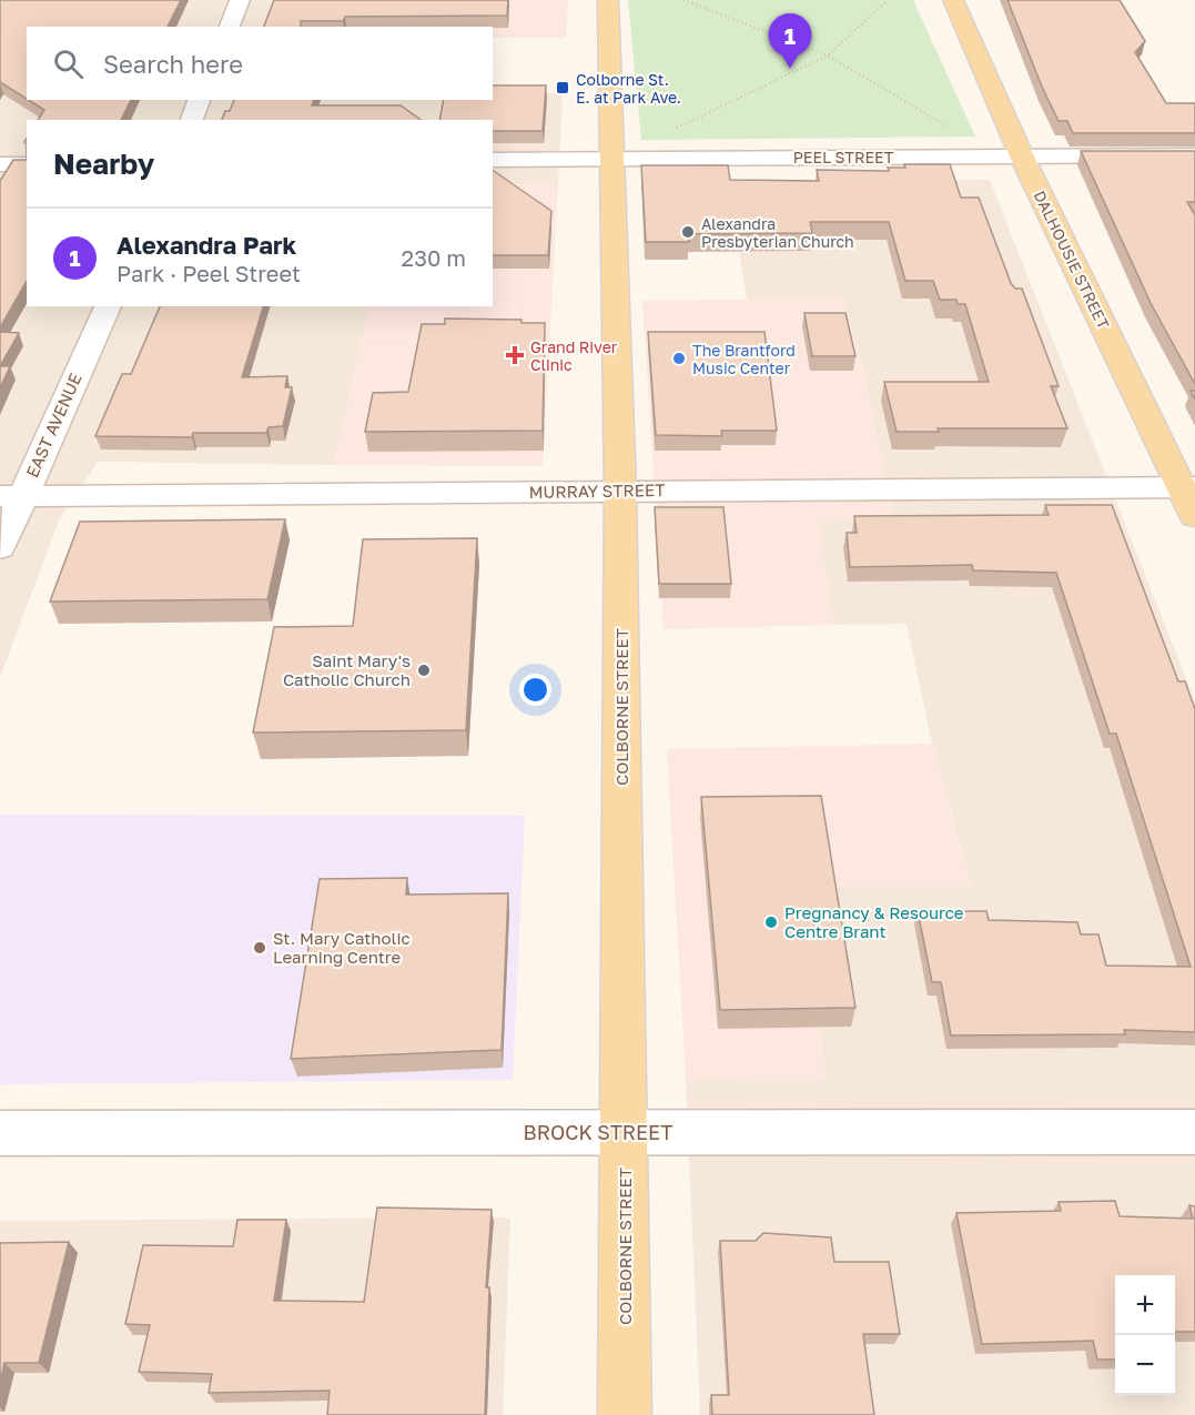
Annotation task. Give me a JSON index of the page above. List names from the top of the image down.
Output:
{
  "streets": {
    "main road": ["DALHOUSIE STREET", "COLBORNE STREET"],
    "street": [
      "PEEL STREET",
      "EAST AVENUE",
      "MURRAY STREET",
      "BROCK STREET"
    ]
  },
  "crossings": [
    ["PEEL STREET", "DALHOUSIE STREET"],
    ["PEEL STREET", "COLBORNE STREET"],
    ["DALHOUSIE STREET", "MURRAY STREET"],
    ["EAST AVENUE", "MURRAY STREET"],
    ["MURRAY STREET", "COLBORNE STREET"],
    ["COLBORNE STREET", "BROCK STREET"]
  ],
  "places": {
    "transit": ["Colborne St. E. at Park Ave."],
    "other": [
      "Alexandra Presbyterian Church",
      "The Brantford Music Center",
      "Saint Mary's Catholic Church",
      "Pregnancy & Resource Centre Brant",
      "St. Mary Catholic Learning Centre"
    ],
    "health": ["Grand River Clinic"]
  },
  "page": {
    "pins": "1",
    "search": "Search here",
    "heading": "Nearby",
    "list": [
      {
        "mark": "1",
        "name": "Alexandra Park",
        "note": "Park · Peel Street",
        "value": "230 m"
      }
    ],
    "map_buttons": ["+", "−"]
  }
}
